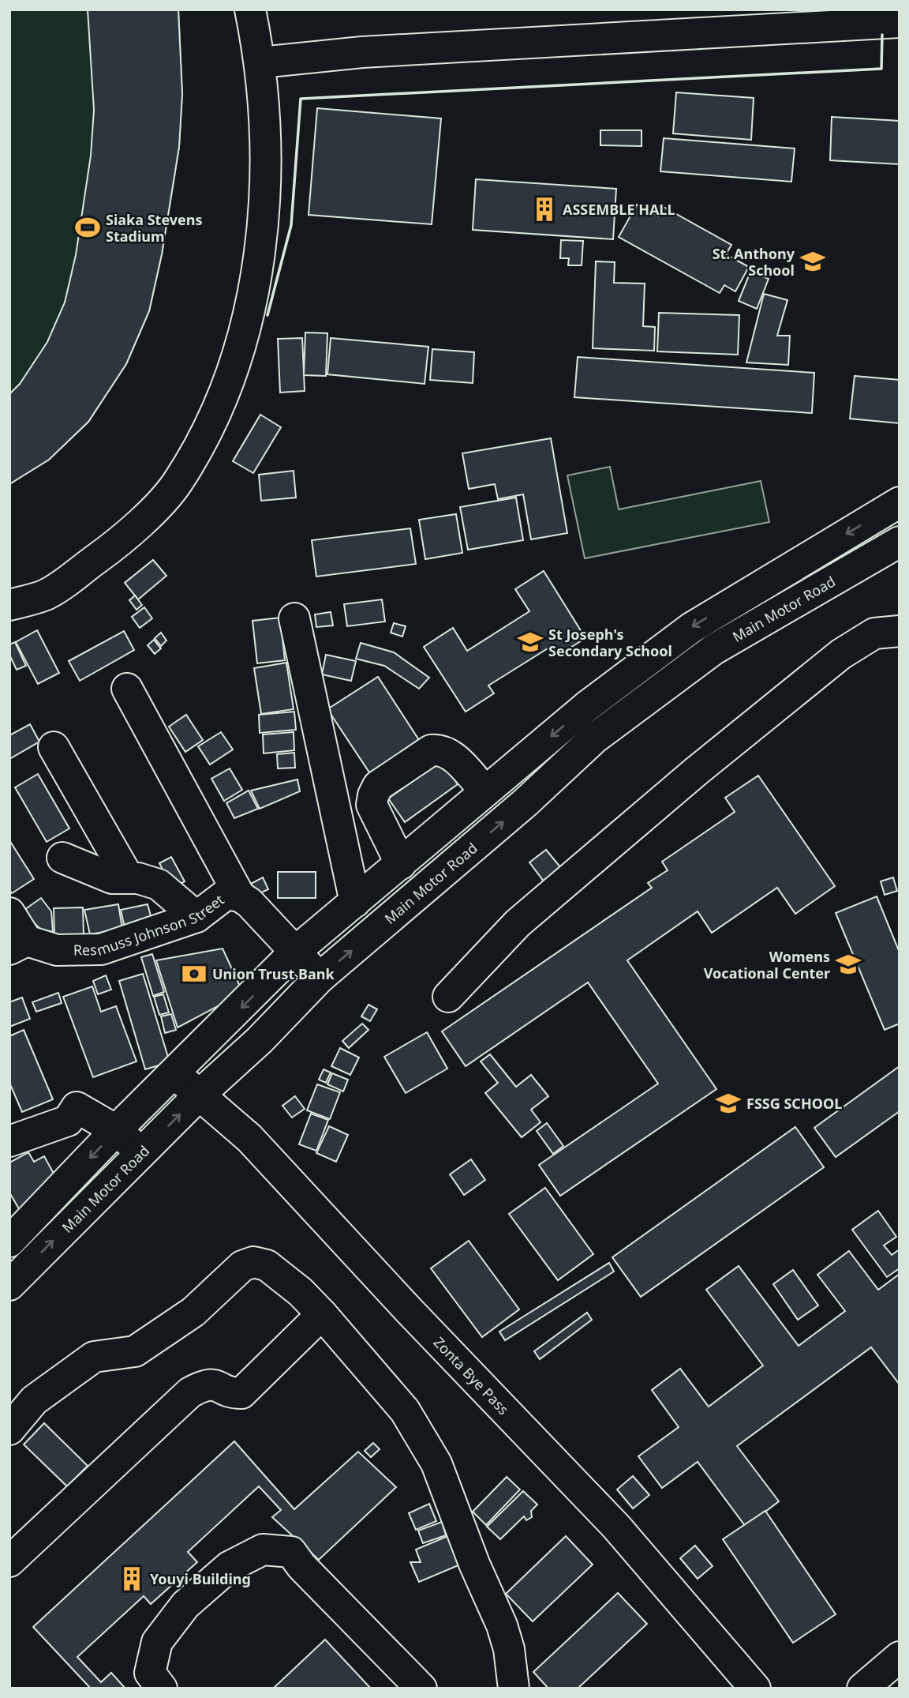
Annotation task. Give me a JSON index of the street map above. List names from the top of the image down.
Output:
{
  "streets": {
    "street": ["Main Motor Road", "Resmuss Johnson Street", "Zonta Bye Pass"]
  },
  "crossings": [
    ["Main Motor Road", "Resmuss Johnson Street"],
    ["Main Motor Road", "Zonta Bye Pass"]
  ],
  "places": {
    "building": ["ASSEMBLE HALL", "Youyi Building"],
    "sports": ["Siaka Stevens Stadium"],
    "school or university": [
      "St. Anthony School",
      "St Joseph's Secondary School",
      "Womens Vocational Center",
      "FSSG SCHOOL"
    ],
    "bank": ["Union Trust Bank"]
  }
}
